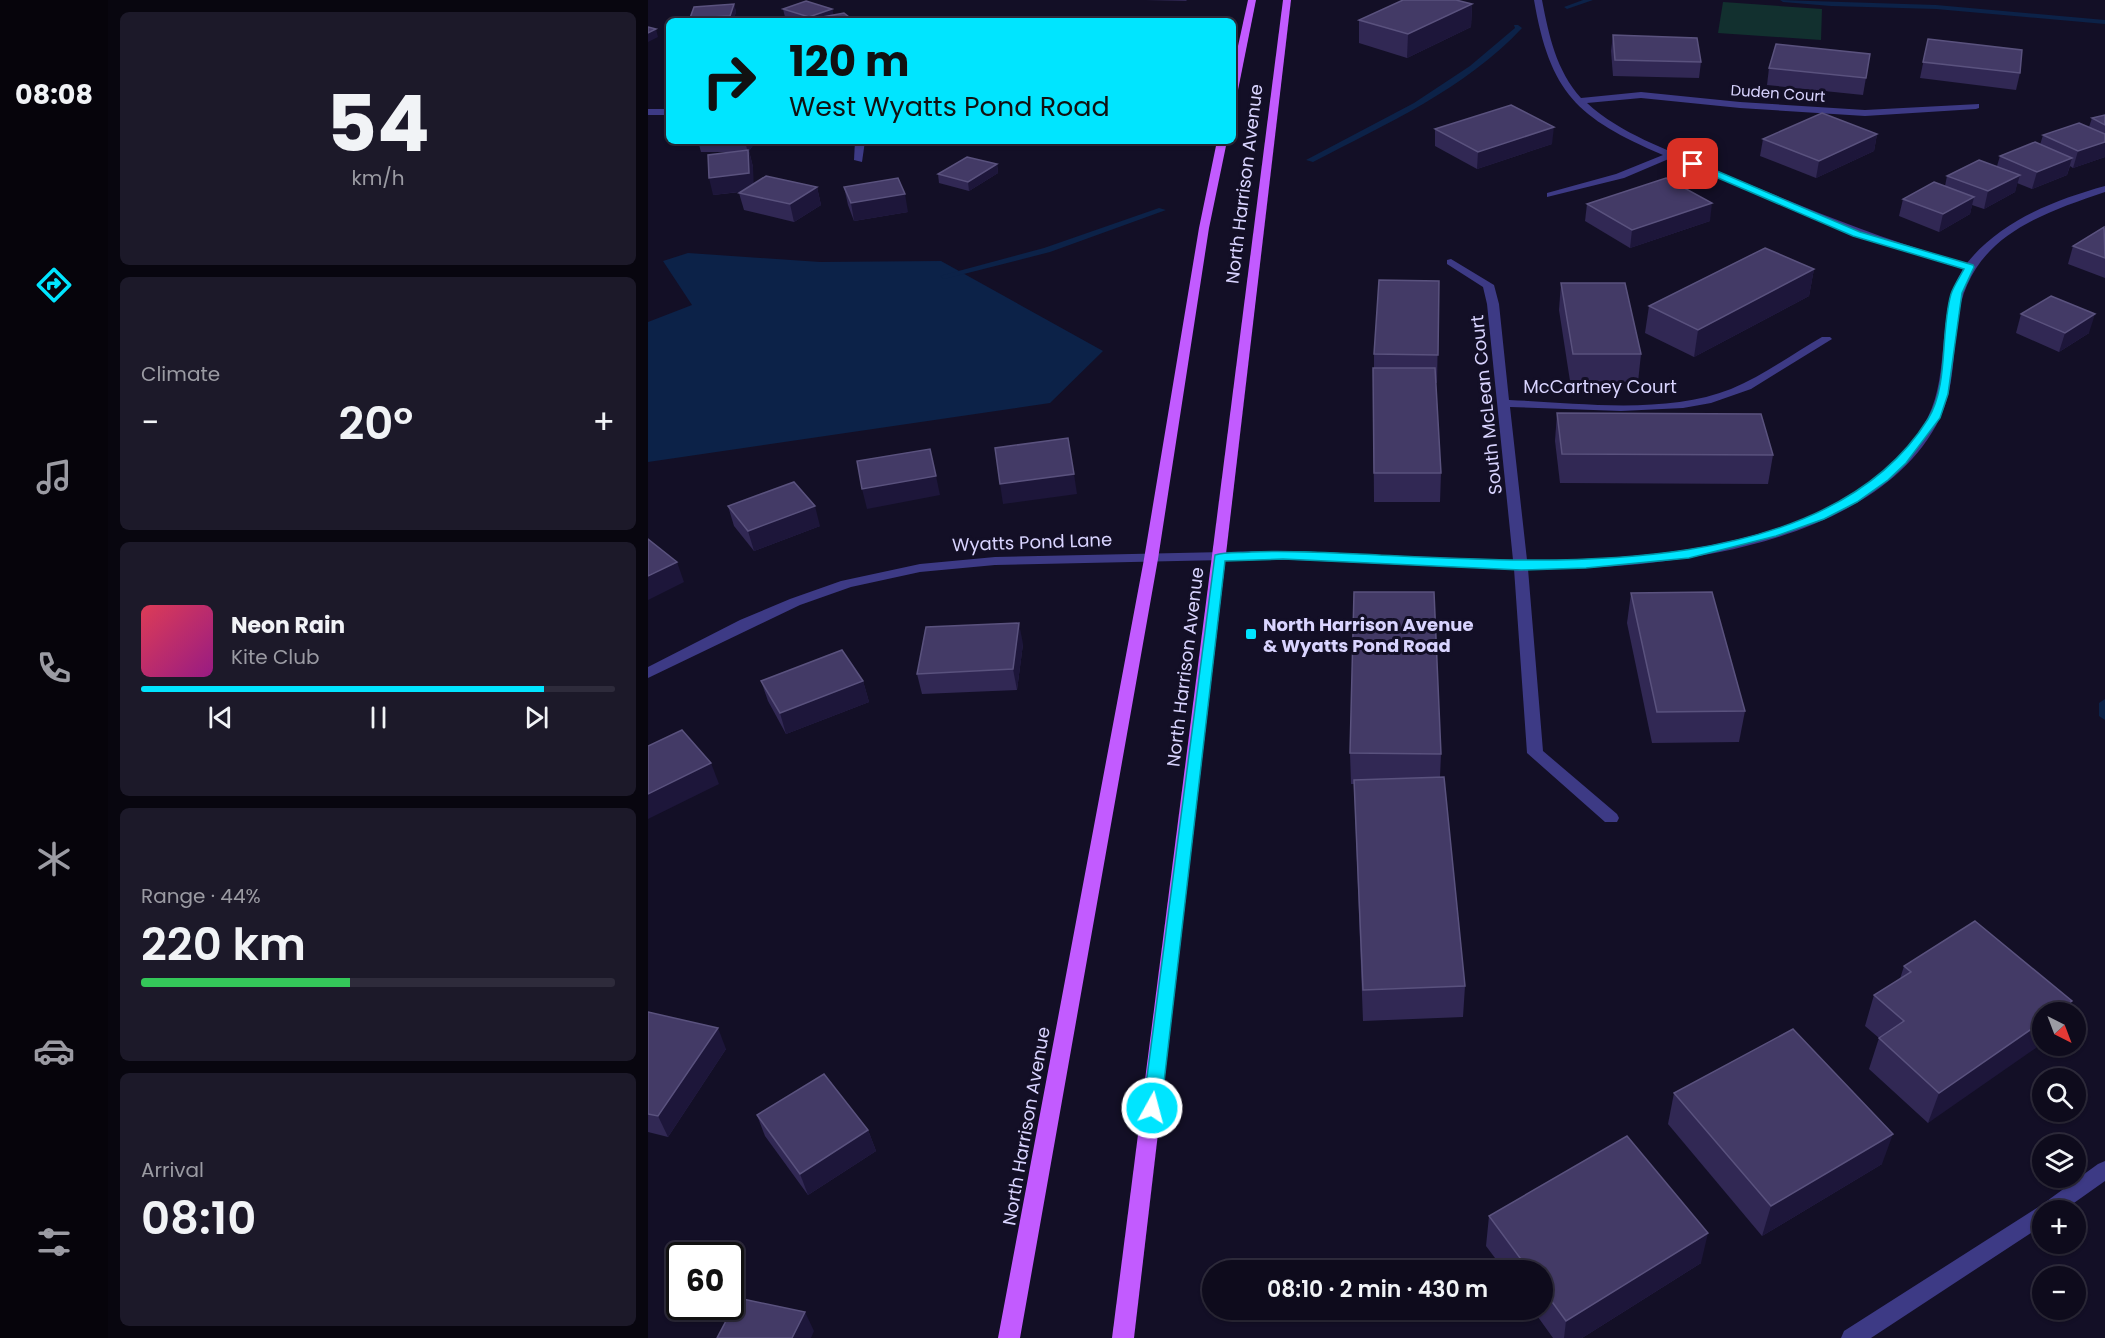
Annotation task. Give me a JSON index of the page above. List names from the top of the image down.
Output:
{
  "streets": {
    "main road": ["North Harrison Avenue"],
    "street": [
      "Duden Court",
      "McCartney Court",
      "South McLean Court",
      "Wyatts Pond Lane"
    ]
  },
  "crossings": [
    ["North Harrison Avenue", "Wyatts Pond Lane"],
    ["McCartney Court", "South McLean Court"],
    ["South McLean Court", "Wyatts Pond Lane"]
  ],
  "places": {
    "transit": ["North Harrison Avenue & Wyatts Pond Road"]
  },
  "north": "bottom right",
  "page": {
    "tabs": "08:08",
    "tile": [
      ["54", "km/h"],
      "Climate",
      ["Range · 44%", "220 km"],
      ["Arrival", "08:10"]
    ],
    "turn": ["120 m", "West Wyatts Pond Road"],
    "heat": ["−", "20°", "+"],
    "song": ["Neon Rain", "Kite Club"],
    "map_buttons": ["+", "−"],
    "limit": "60",
    "trip": "08:10 · 2 min · 430 m"
  }
}
